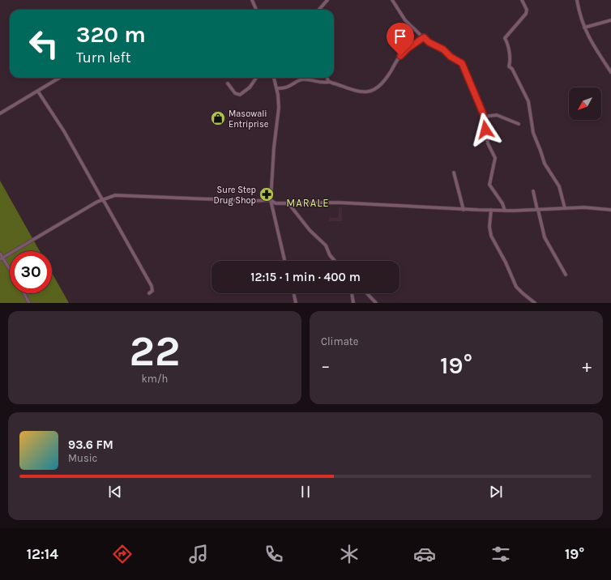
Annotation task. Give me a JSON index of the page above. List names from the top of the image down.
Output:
{
  "districts": ["MARALE"],
  "places": {
    "shop": ["Masowali Entriprise"],
    "pharmacy": ["Sure Step Drug Shop"]
  },
  "north": "bottom left",
  "page": {
    "turn": ["320 m", "Turn left"],
    "limit": "30",
    "trip": "12:15 · 1 min · 400 m",
    "tile": [
      ["22", "km/h"],
      "Climate"
    ],
    "heat": ["−", "19°", "+"],
    "song": ["93.6 FM", "Music"],
    "tabs": ["12:14", "19°"]
  }
}
